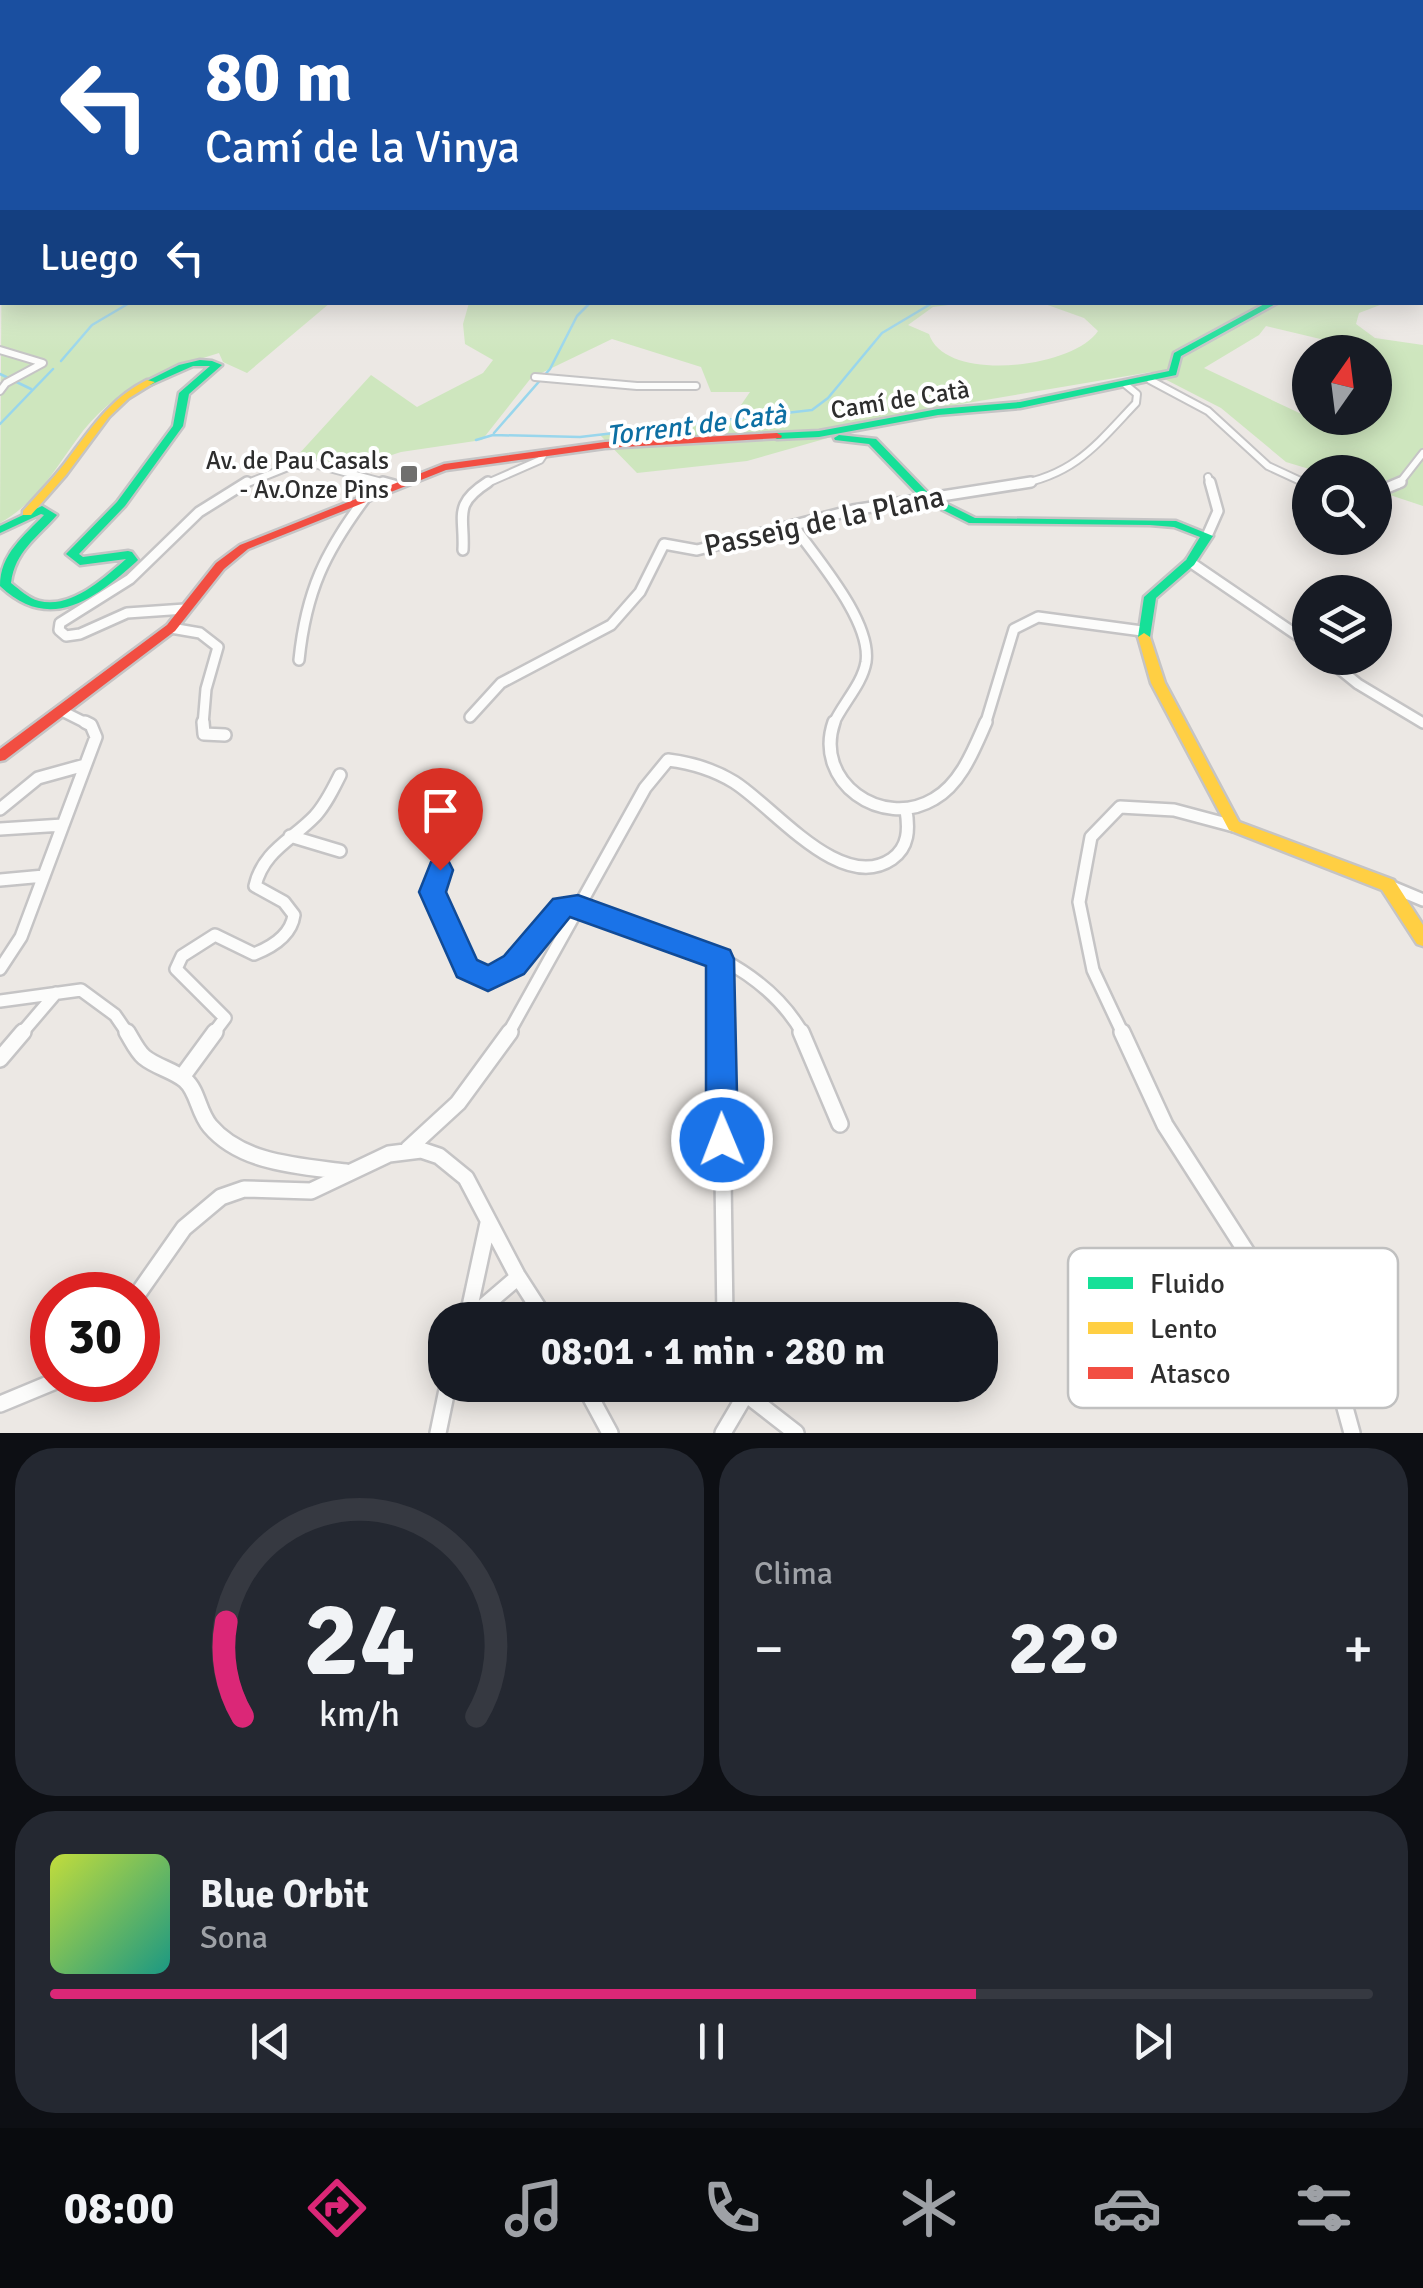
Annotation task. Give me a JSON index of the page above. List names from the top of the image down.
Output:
{
  "streets": {
    "street": ["Camí de Catà", "Passeig de la Plana"]
  },
  "crossings": [
    ["Camí de Catà", "Passeig de la Plana"]
  ],
  "water": ["Torrent de Catà"],
  "places": {
    "transit": ["Av. de Pau Casals - Av.Onze Pins"]
  },
  "legend": ["Fluido", "Lento", "Atasco"],
  "north": "top",
  "page": {
    "turn": ["80 m", "Camí de la Vinya"],
    "then": "Luego",
    "limit": "30",
    "trip": "08:01 · 1 min · 280 m",
    "tile": "Clima",
    "heat": ["−", "22°", "+"],
    "song": ["Blue Orbit", "Sona"],
    "tabs": "08:00",
    "gauge": ["24", "km/h"]
  }
}
